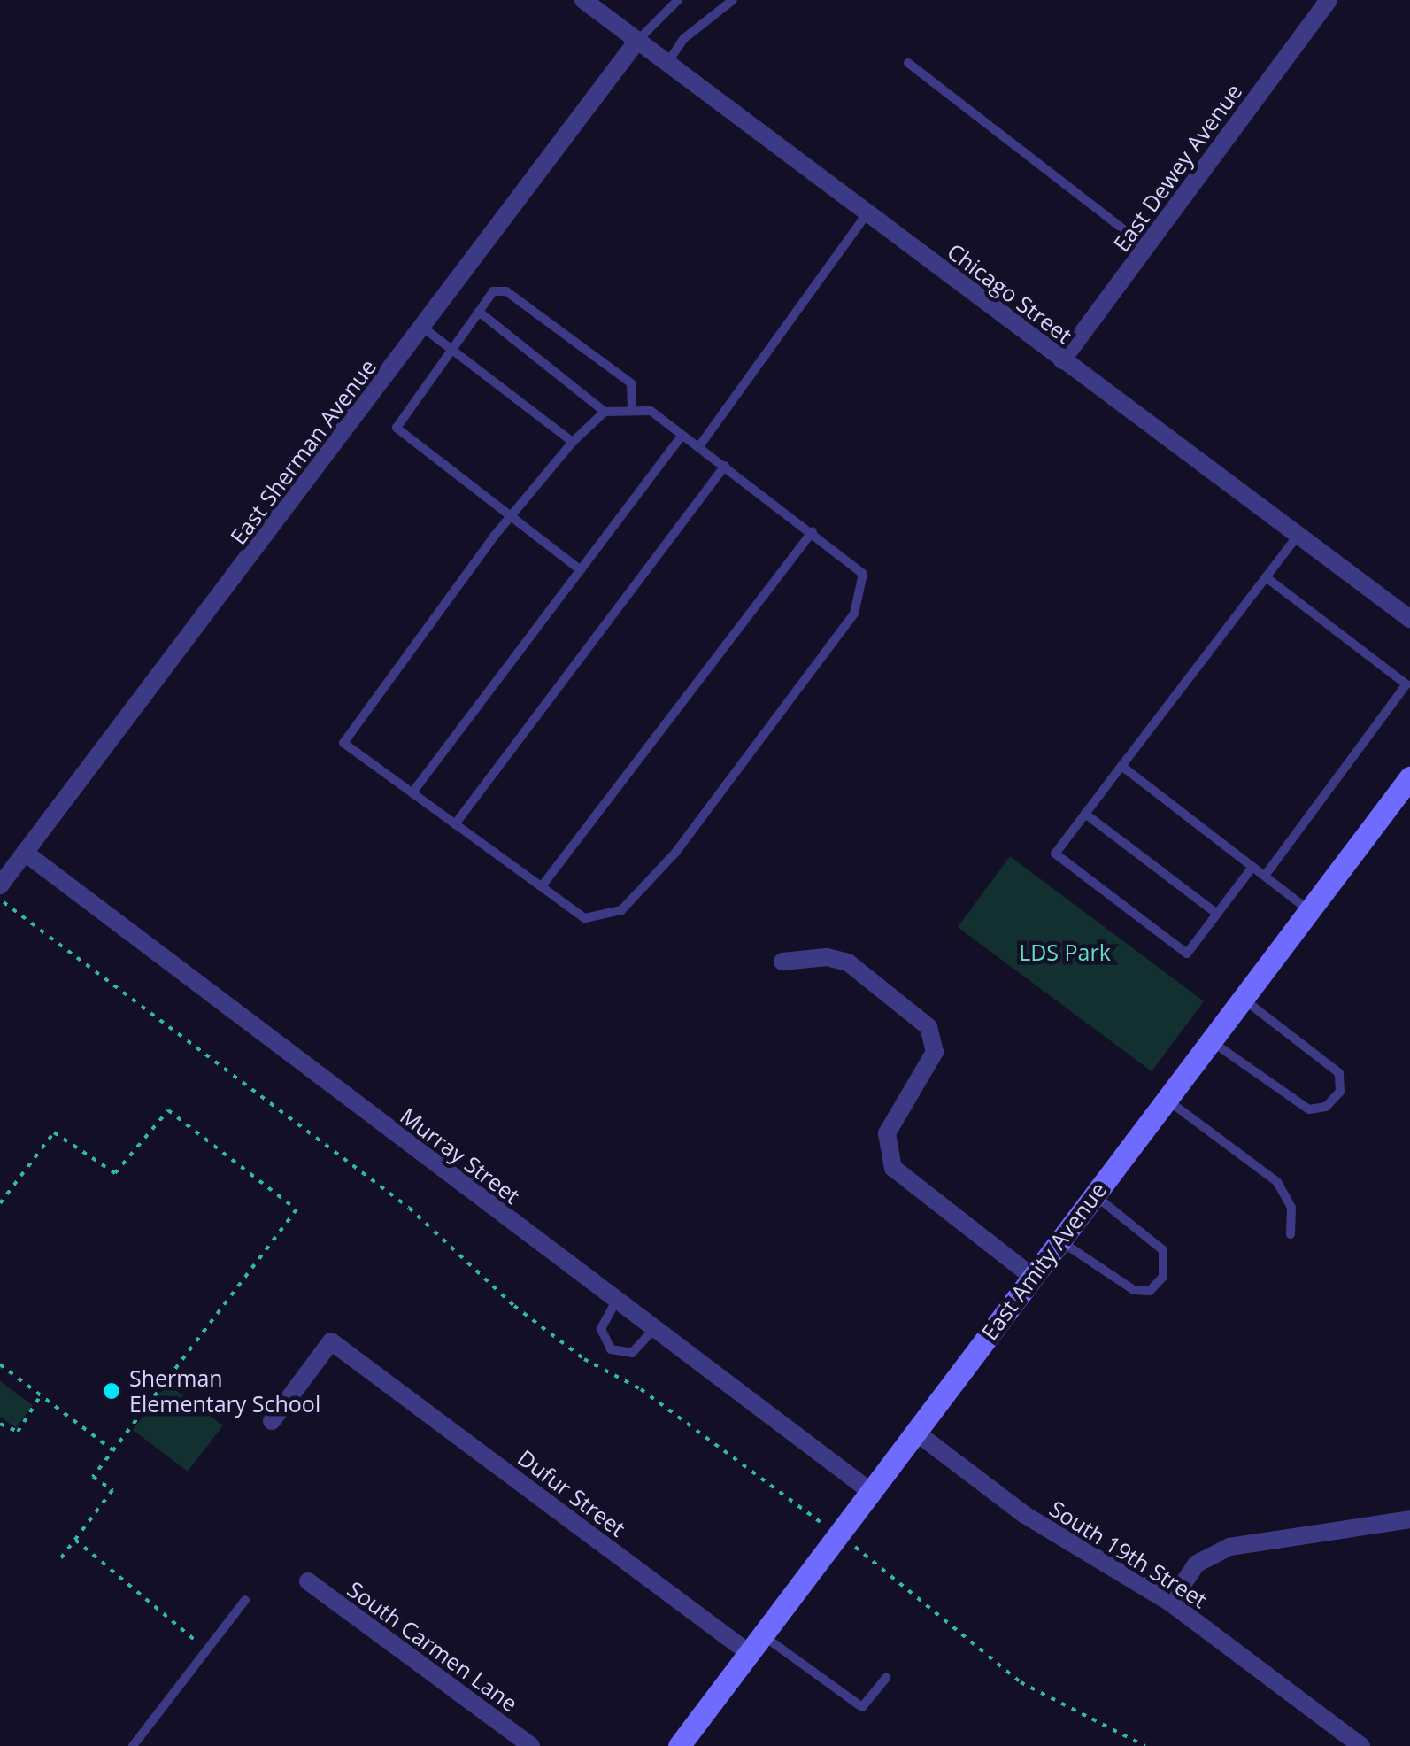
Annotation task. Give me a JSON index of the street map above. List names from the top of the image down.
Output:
{
  "streets": {
    "main road": ["East Amity Avenue"],
    "street": [
      "East Dewey Avenue",
      "Chicago Street",
      "East Sherman Avenue",
      "Murray Street",
      "Dufur Street",
      "South 19th Street",
      "South Carmen Lane"
    ]
  },
  "crossings": [
    ["East Dewey Avenue", "Chicago Street"],
    ["Chicago Street", "East Sherman Avenue"],
    ["East Sherman Avenue", "Murray Street"],
    ["Murray Street", "East Amity Avenue"],
    ["East Amity Avenue", "Dufur Street"],
    ["East Amity Avenue", "South 19th Street"]
  ],
  "parks": ["LDS Park"],
  "places": ["Sherman Elementary School"]
}
